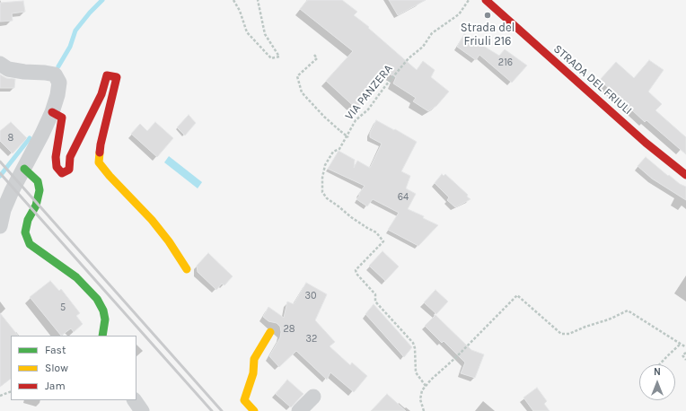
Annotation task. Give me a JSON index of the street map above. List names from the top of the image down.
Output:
{
  "streets": {
    "street": ["STRADA DEL FRIULI"],
    "path": ["VIA PANZERA"]
  },
  "places": ["Strada del Friuli 216"],
  "house_numbers": [
    "216",
    "8",
    "64",
    "30",
    "5",
    "28",
    "32"
  ],
  "legend": ["Fast", "Slow", "Jam"],
  "north": "top"
}
